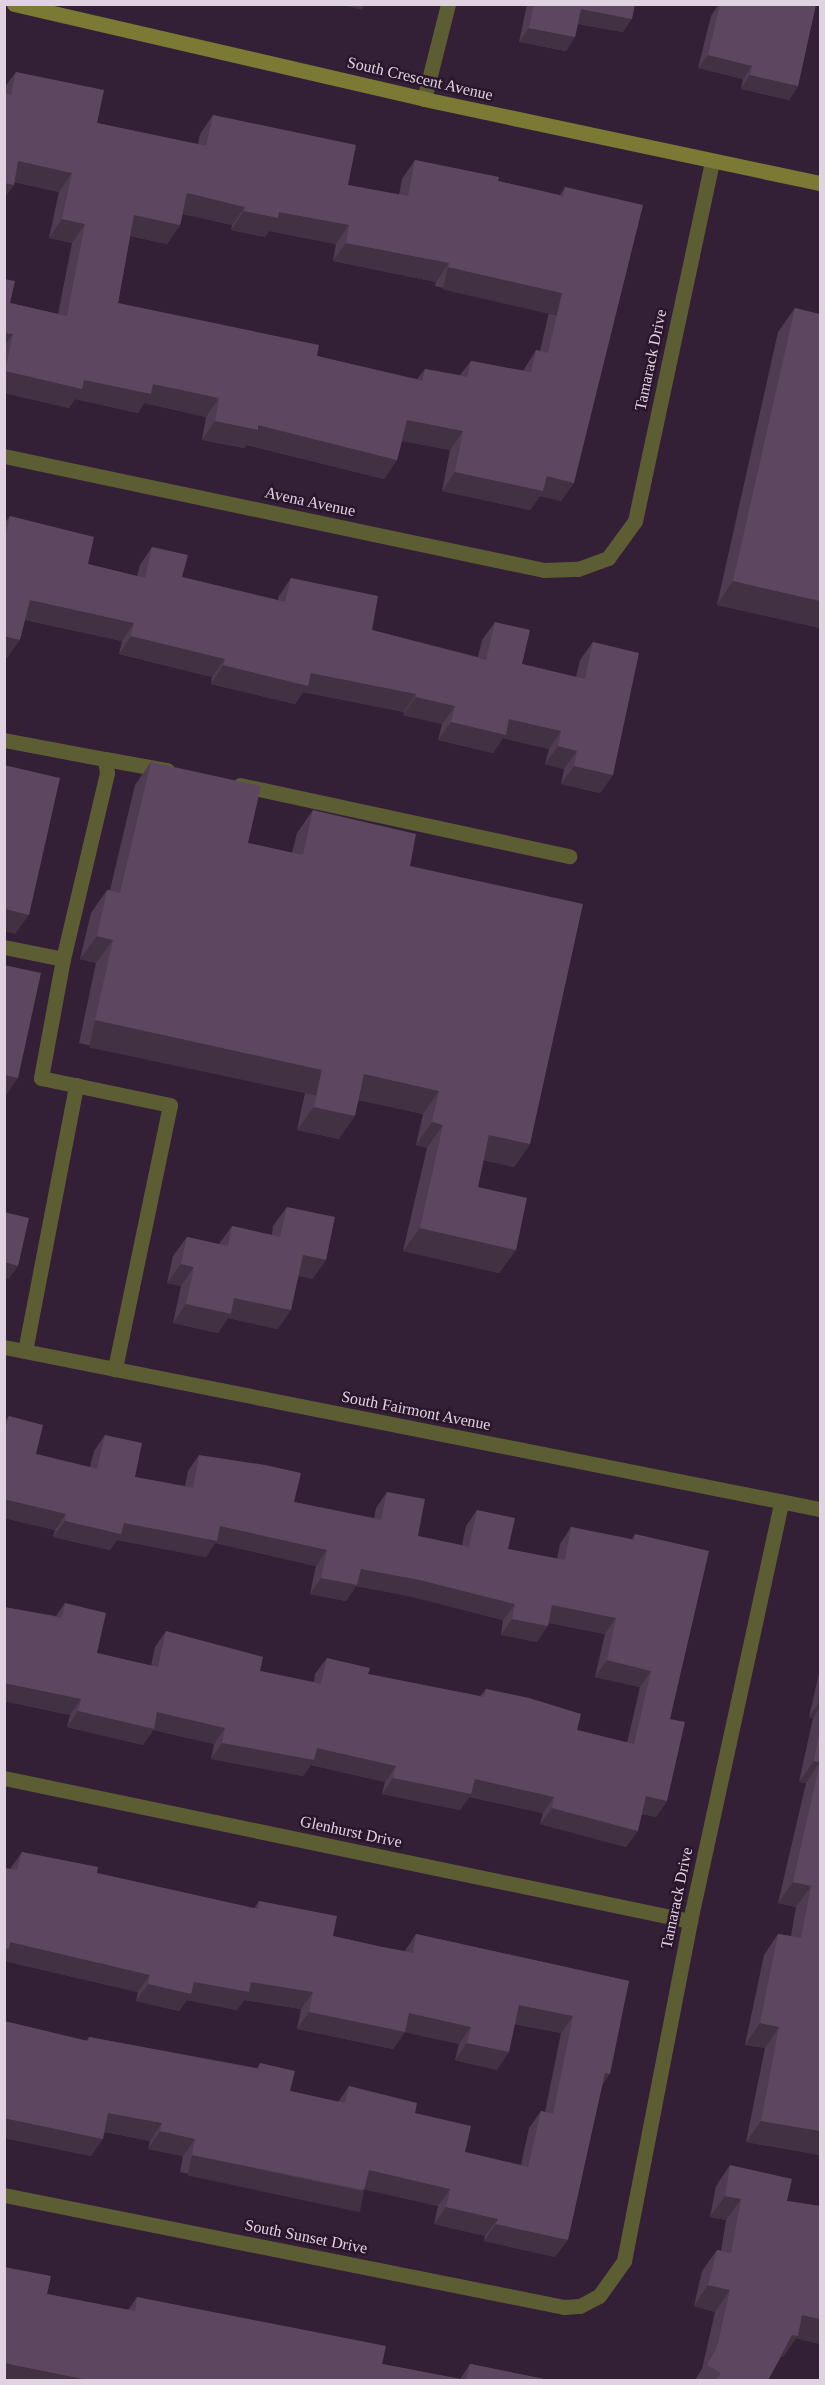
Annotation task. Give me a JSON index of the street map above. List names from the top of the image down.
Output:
{
  "streets": {
    "street": [
      "South Crescent Avenue",
      "Tamarack Drive",
      "Avena Avenue",
      "South Fairmont Avenue",
      "Glenhurst Drive",
      "South Sunset Drive"
    ]
  },
  "crossings": [
    ["South Crescent Avenue", "Tamarack Drive"],
    ["Tamarack Drive", "Avena Avenue"],
    ["Tamarack Drive", "South Fairmont Avenue"],
    ["Tamarack Drive", "Glenhurst Drive"],
    ["Tamarack Drive", "South Sunset Drive"]
  ]
}
